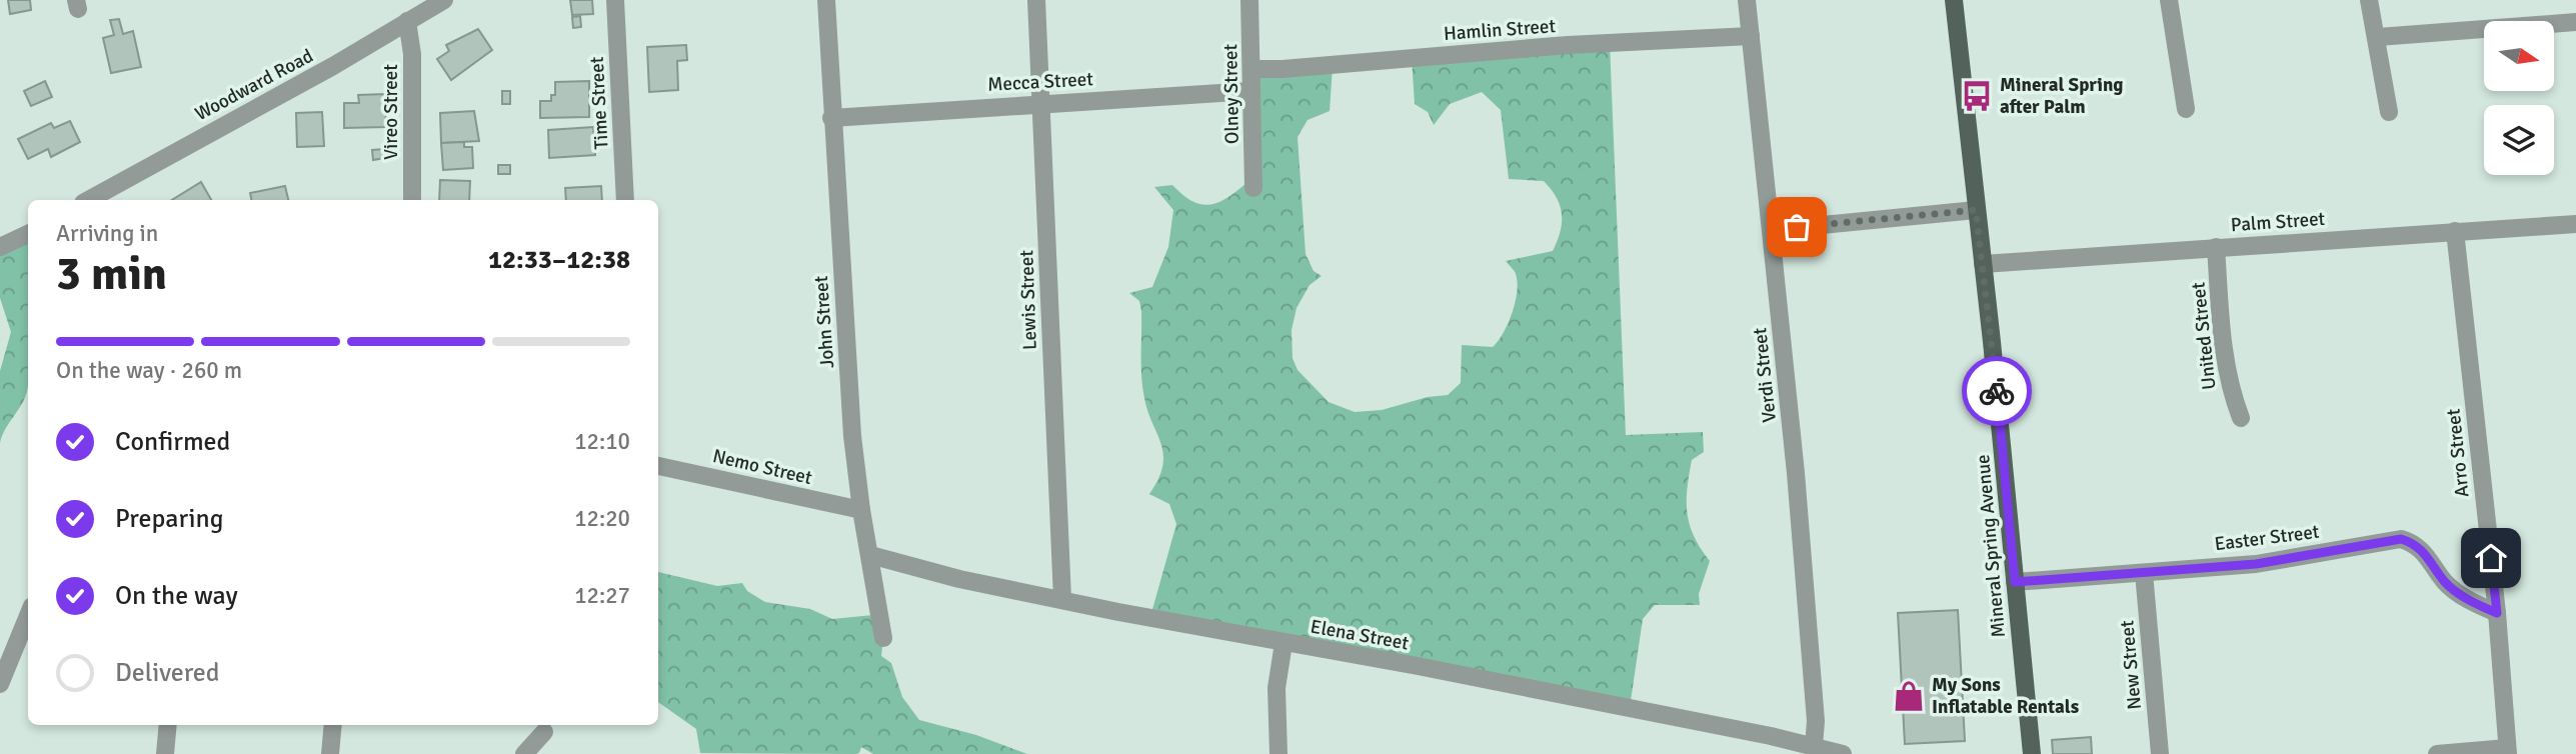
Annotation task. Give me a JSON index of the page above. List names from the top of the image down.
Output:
{
  "streets": {
    "main road": ["Mineral Spring Avenue"],
    "street": [
      "Hamlin Street",
      "Mecca Street",
      "Woodward Road",
      "Olney Street",
      "Time Street",
      "Vireo Street",
      "Palm Street",
      "Lewis Street",
      "John Street",
      "United Street",
      "Verdi Street",
      "Arro Street",
      "Nemo Street",
      "Easter Street",
      "Elena Street",
      "New Street"
    ]
  },
  "crossings": [
    ["Hamlin Street", "Olney Street"],
    ["Hamlin Street", "Verdi Street"],
    ["Mecca Street", "Olney Street"],
    ["Mecca Street", "Lewis Street"],
    ["Mecca Street", "John Street"],
    ["Woodward Road", "Vireo Street"],
    ["Palm Street", "United Street"],
    ["Palm Street", "Arro Street"],
    ["Palm Street", "Mineral Spring Avenue"],
    ["Lewis Street", "Elena Street"],
    ["John Street", "Nemo Street"],
    ["John Street", "Elena Street"],
    ["Verdi Street", "Elena Street"],
    ["Arro Street", "Easter Street"],
    ["Easter Street", "Mineral Spring Avenue"],
    ["Easter Street", "New Street"]
  ],
  "places": {
    "bus stop": ["Mineral Spring after Palm"],
    "shop": ["My Sons Inflatable Rentals"]
  },
  "north": "right",
  "page": {
    "heading": ["3 min", "Arriving in", "12:33–12:38"],
    "bar": "On the way · 260 m",
    "list": [
      ["Confirmed", "12:10"],
      ["Preparing", "12:20"],
      ["On the way", "12:27"],
      "Delivered"
    ]
  }
}
